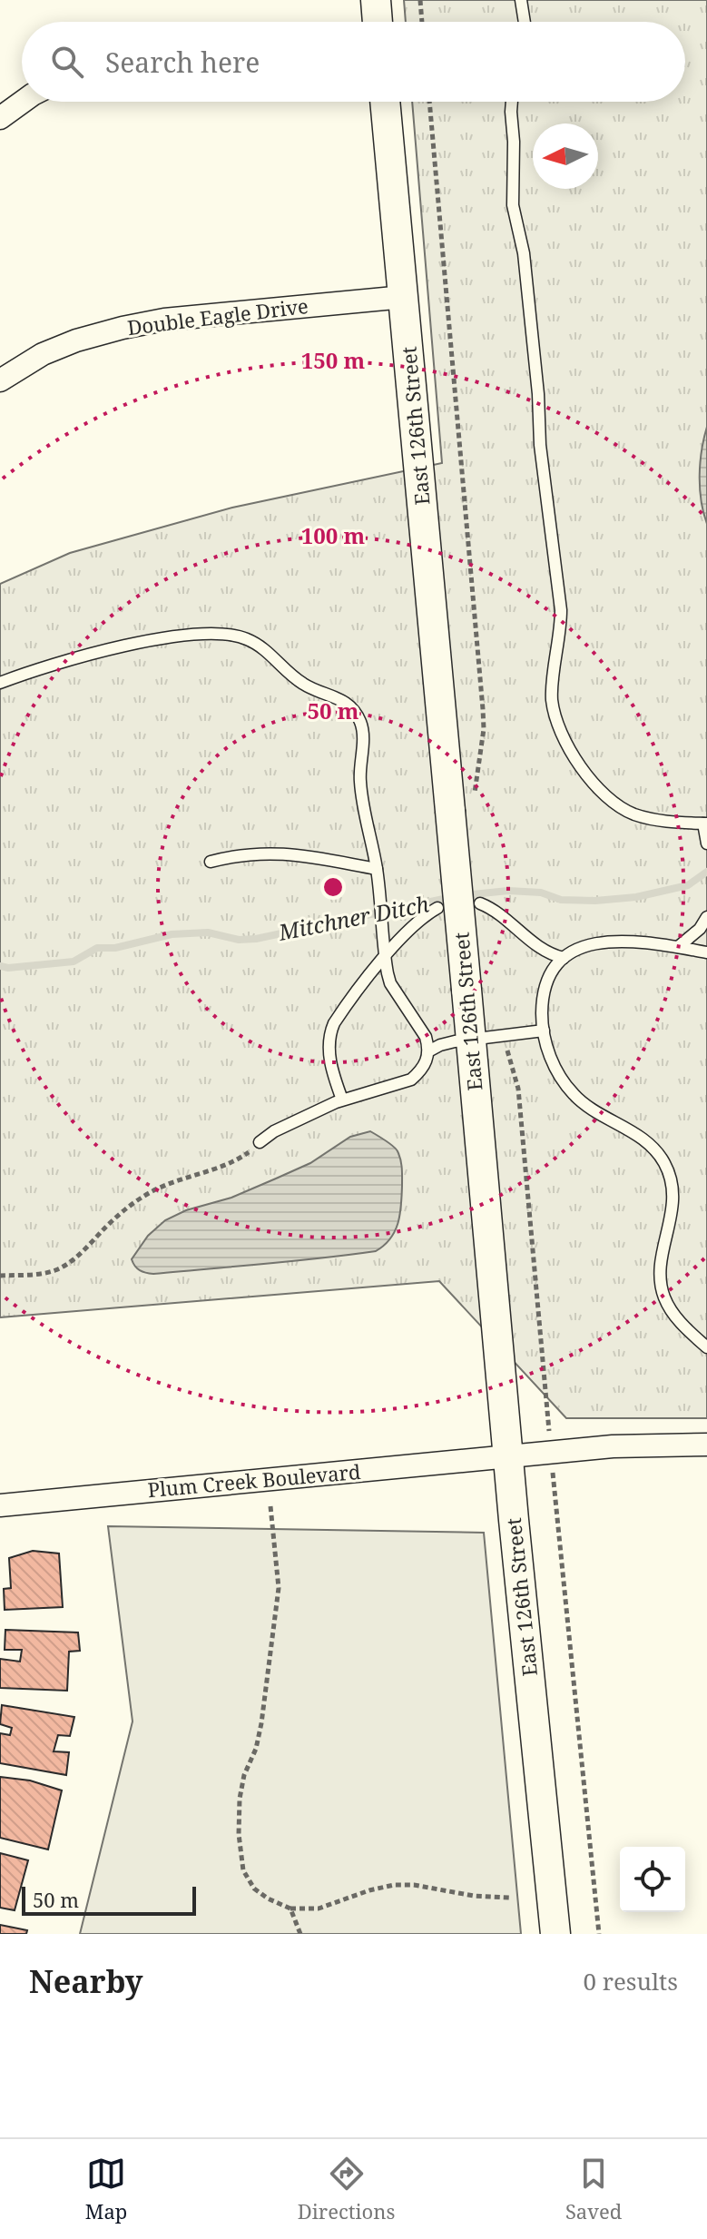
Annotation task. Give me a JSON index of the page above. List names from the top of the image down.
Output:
{
  "streets": {
    "street": ["Double Eagle Drive", "East 126th Street", "Plum Creek Boulevard"]
  },
  "crossings": [
    ["Double Eagle Drive", "East 126th Street"],
    ["East 126th Street", "Plum Creek Boulevard"]
  ],
  "water": ["Mitchner Ditch"],
  "scale_bar": "50 m",
  "north": "left",
  "page": {
    "search": "Search here",
    "scale": "50 m",
    "heading": ["Nearby", "0 results"],
    "nav": ["Map", "Directions", "Saved"]
  },
  "rings": ["150 m", "100 m", "50 m"]
}
